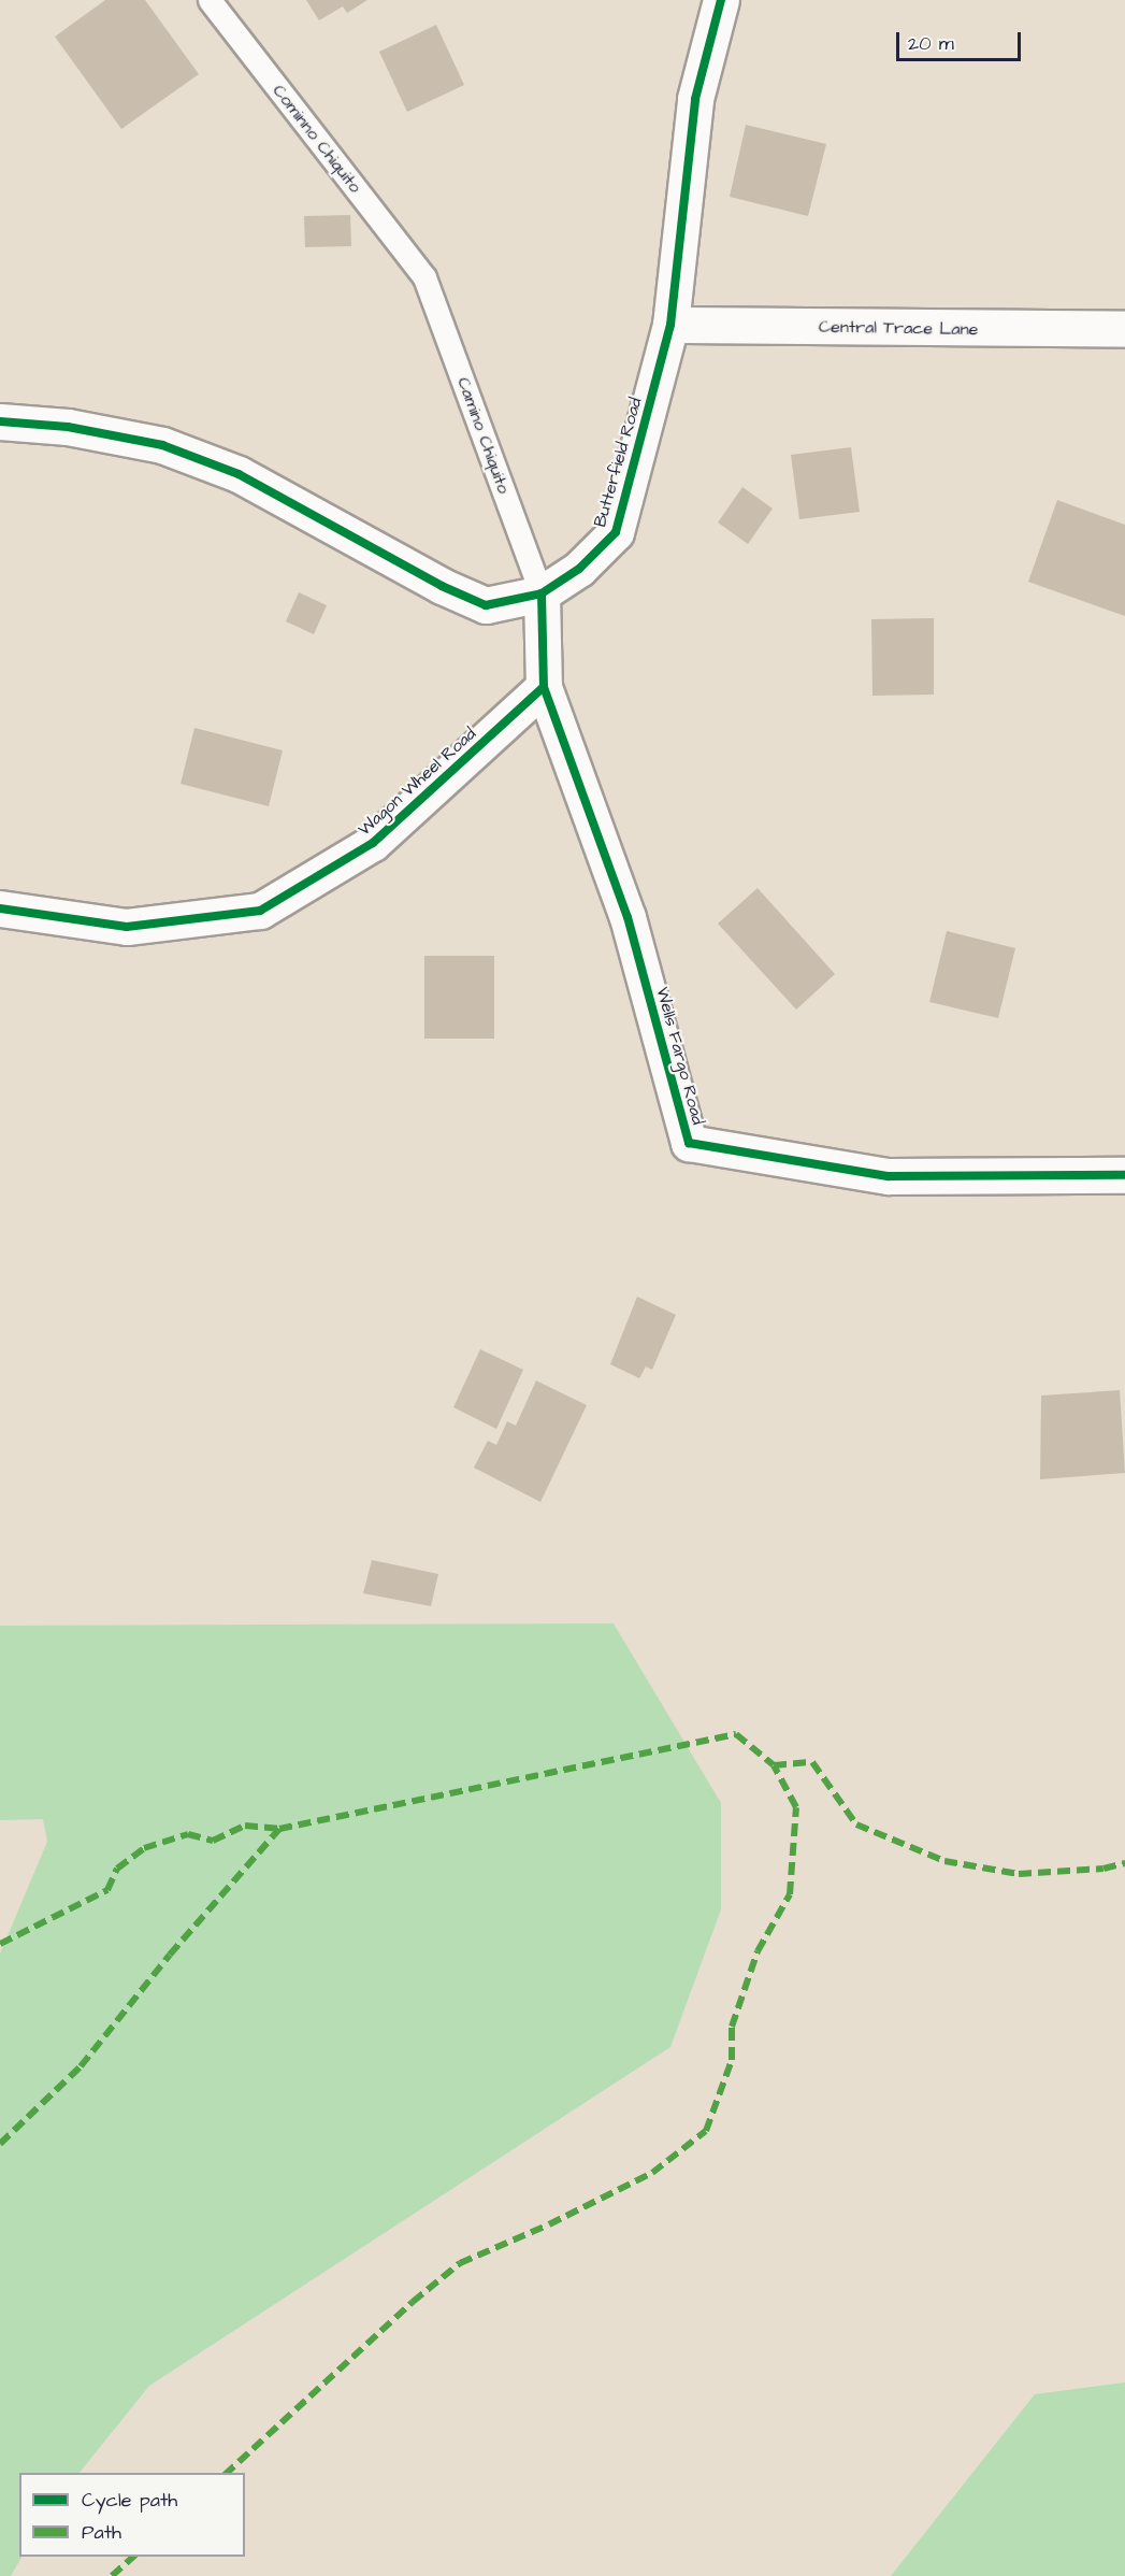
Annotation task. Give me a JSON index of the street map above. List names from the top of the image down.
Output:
{
  "streets": {
    "street": [
      "Central Trace Lane",
      "Butterfield Road",
      "Wagon Wheel Road",
      "Wells Fargo Road"
    ],
    "lane": ["Cominno Chiquito", "Camino Chiquito"]
  },
  "crossings": [
    ["Cominno Chiquito", "Camino Chiquito"],
    ["Central Trace Lane", "Butterfield Road"],
    ["Camino Chiquito", "Butterfield Road"],
    ["Camino Chiquito", "Wells Fargo Road"],
    ["Butterfield Road", "Wells Fargo Road"],
    ["Wagon Wheel Road", "Wells Fargo Road"]
  ],
  "legend": ["Cycle path", "Path"],
  "scale_bar": "20 m"
}
